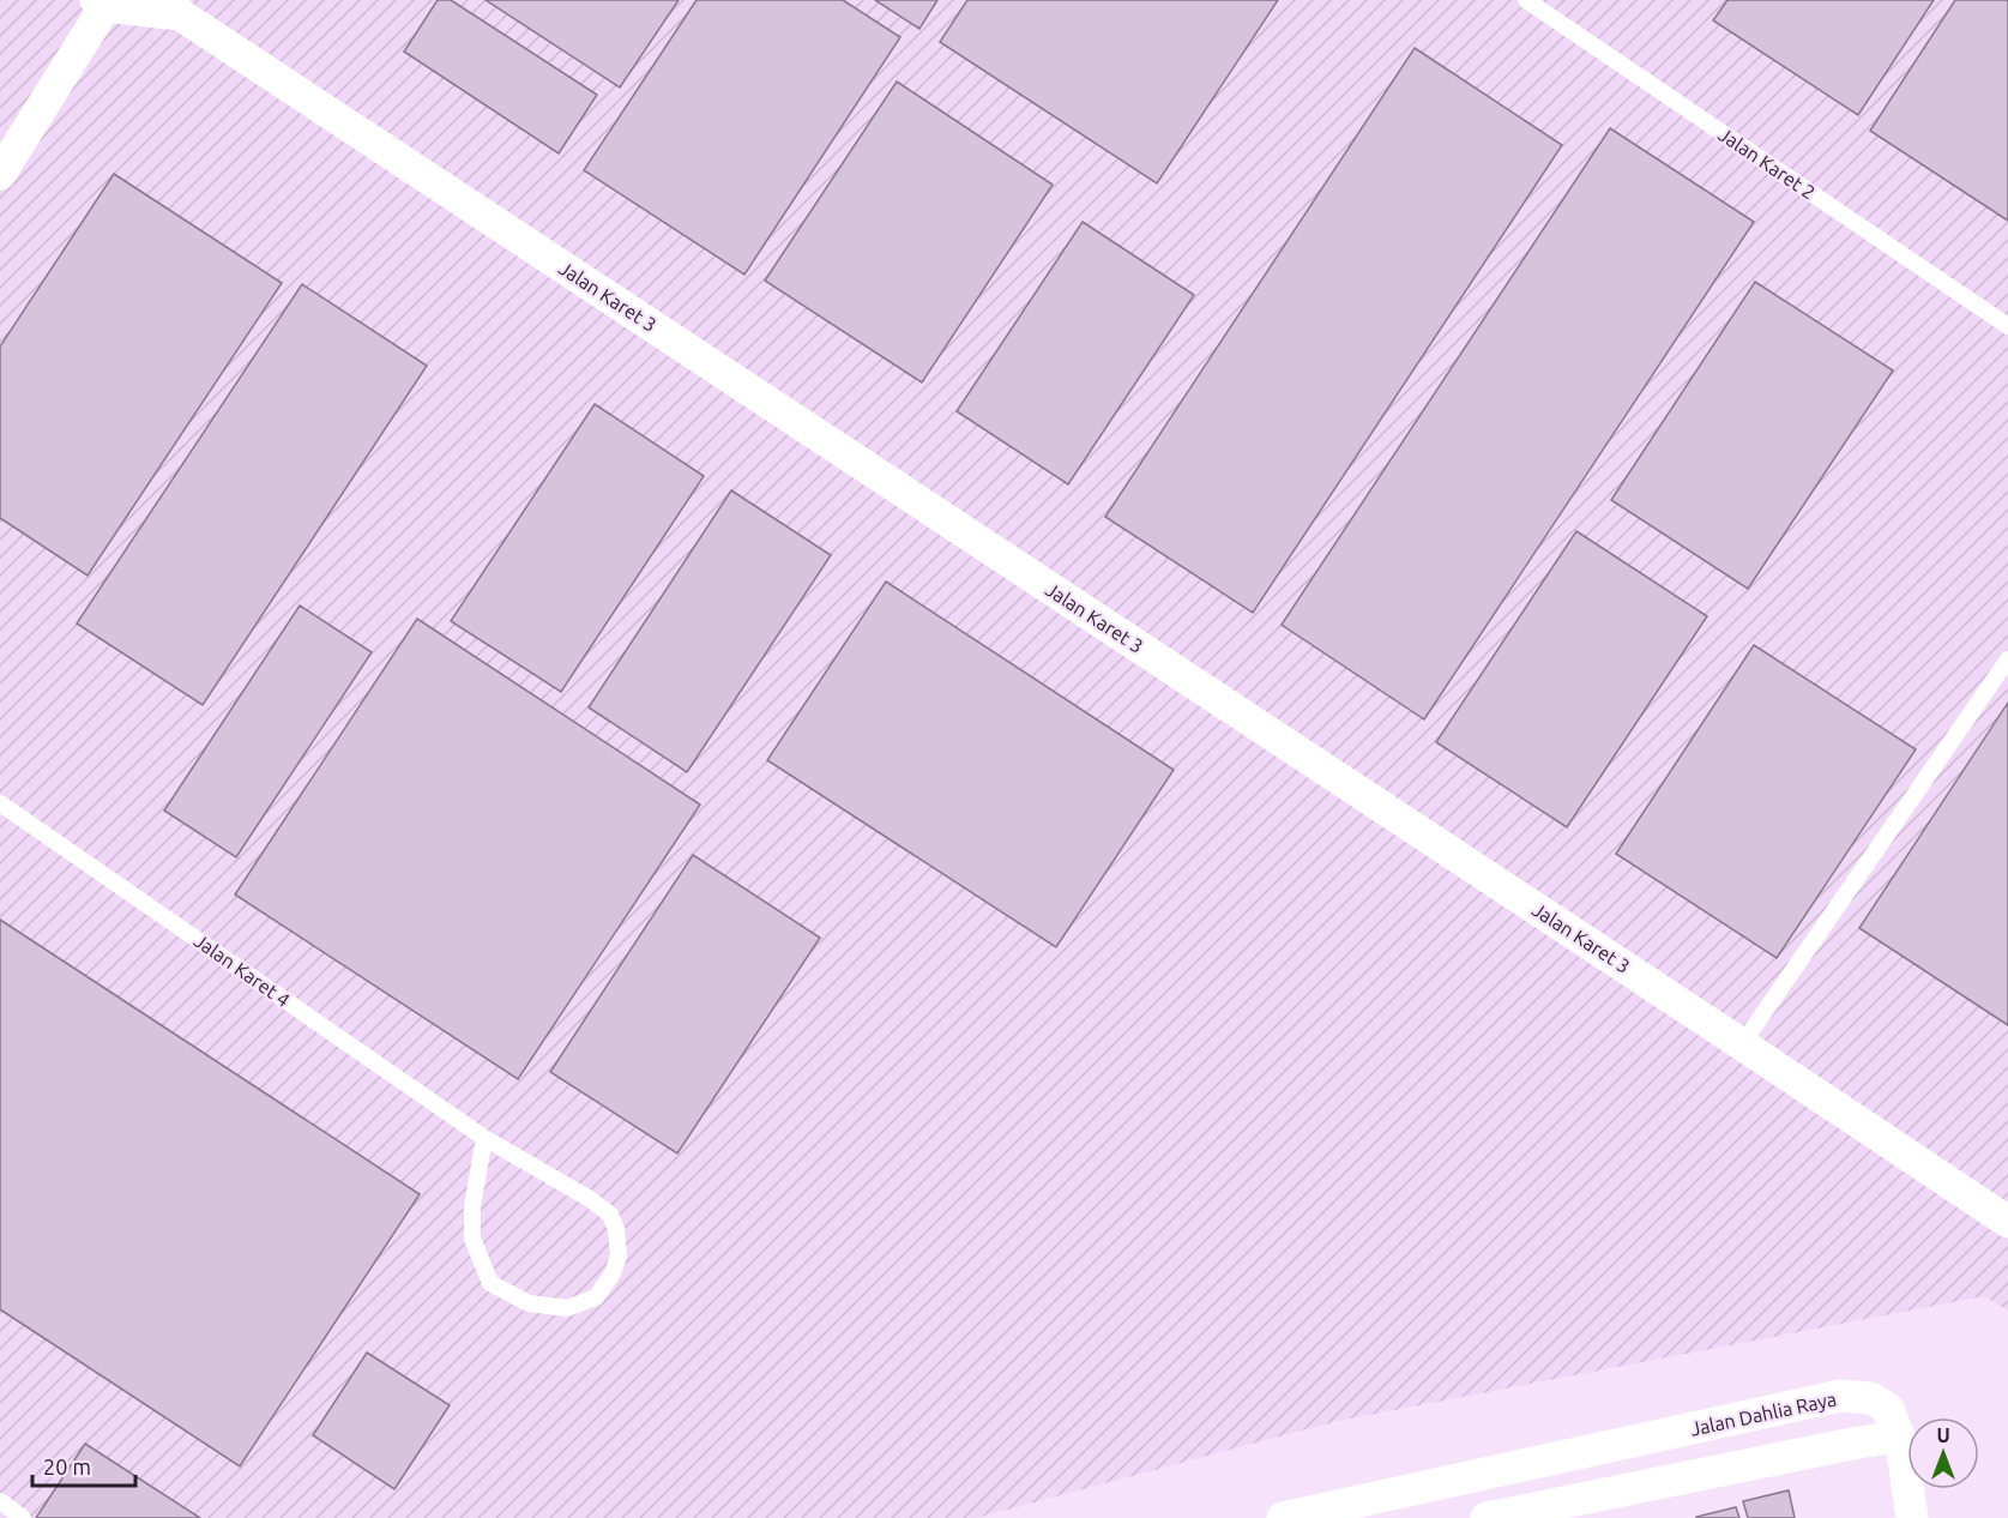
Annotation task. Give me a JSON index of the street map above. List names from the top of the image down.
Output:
{
  "streets": {
    "street": ["Jalan Karet 3", "Jalan Dahlia Raya"],
    "lane": ["Jalan Karet 2", "Jalan Karet 4"]
  },
  "scale_bar": "20 m",
  "north": "top"
}
